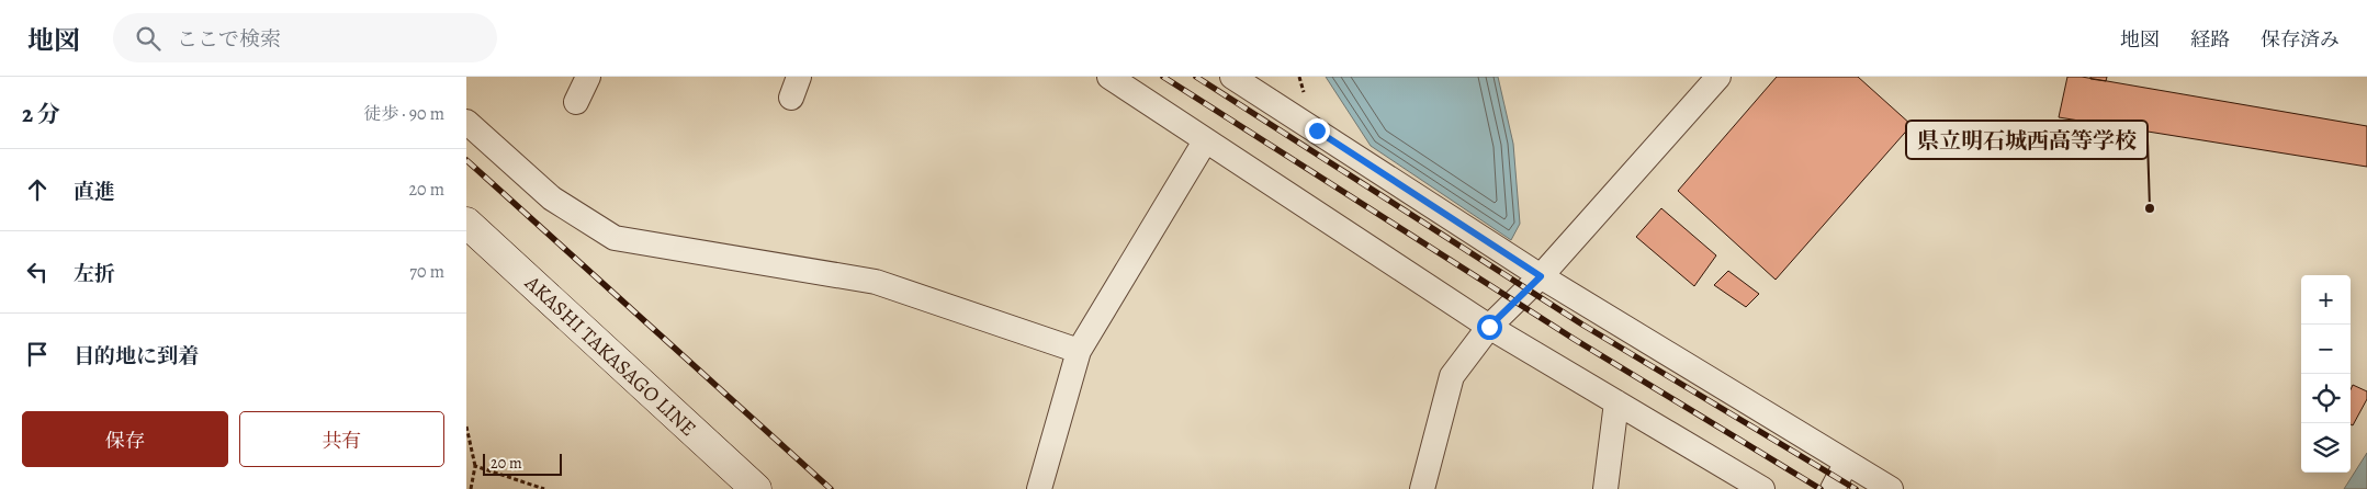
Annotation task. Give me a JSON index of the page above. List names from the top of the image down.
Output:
{
  "streets": {
    "main road": ["AKASHI TAKASAGO LINE"]
  },
  "places": ["県立明石城西高等学校"],
  "scale_bar": "20 m",
  "page": {
    "header": "地図",
    "search": "ここで検索",
    "nav": ["地図", "経路", "保存済み"],
    "heading": ["2 分", "徒歩 · 90 m"],
    "list": [
      ["直進", "20 m"],
      ["左折", "70 m"],
      "目的地に到着"
    ],
    "map_buttons": ["+", "−"],
    "buttons": ["保存", "共有"],
    "scale": "20 m"
  }
}
